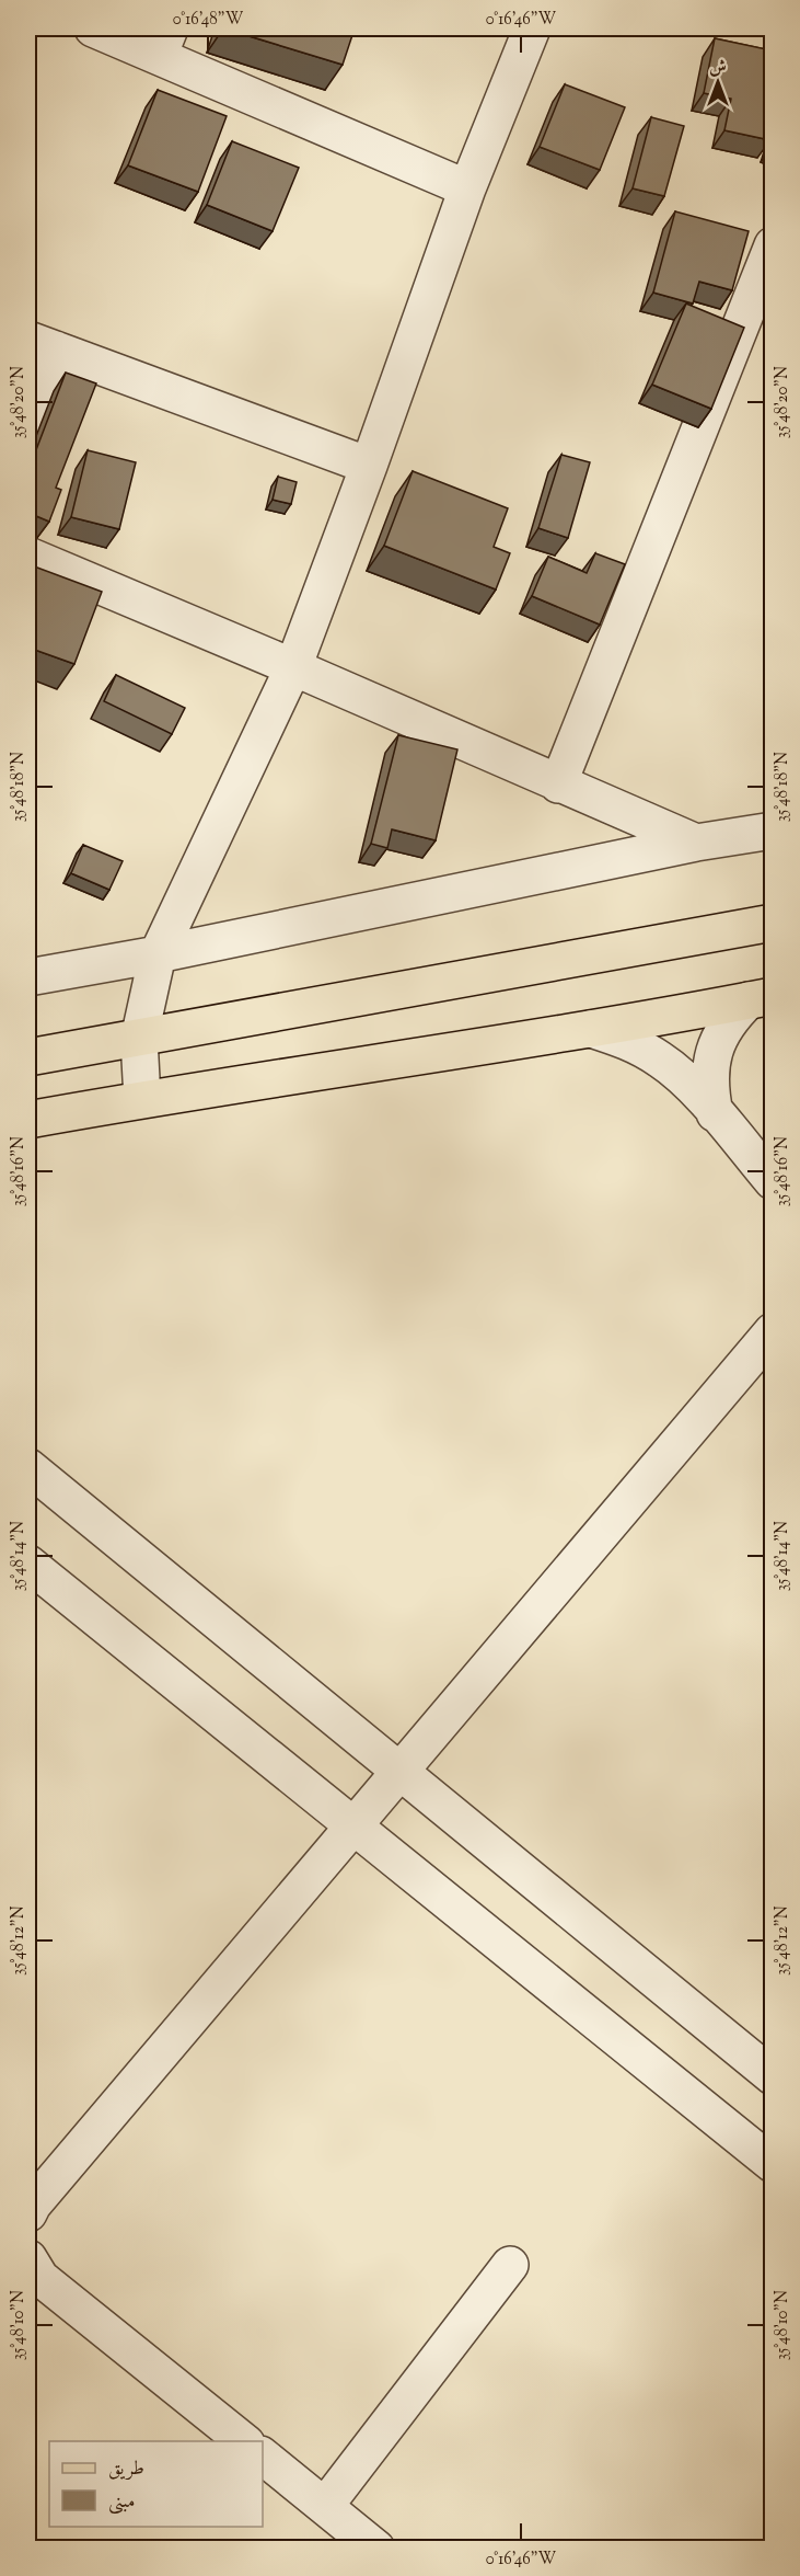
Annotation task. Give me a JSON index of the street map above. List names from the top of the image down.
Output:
{
  "legend": ["طريق", "مبنى"],
  "north": "top",
  "coordinates": [
    "0°16'48\"W",
    "0°16'46\"W",
    "35°48'20\"N",
    "35°48'18\"N",
    "35°48'16\"N",
    "35°48'14\"N",
    "35°48'12\"N",
    "35°48'10\"N"
  ]
}
